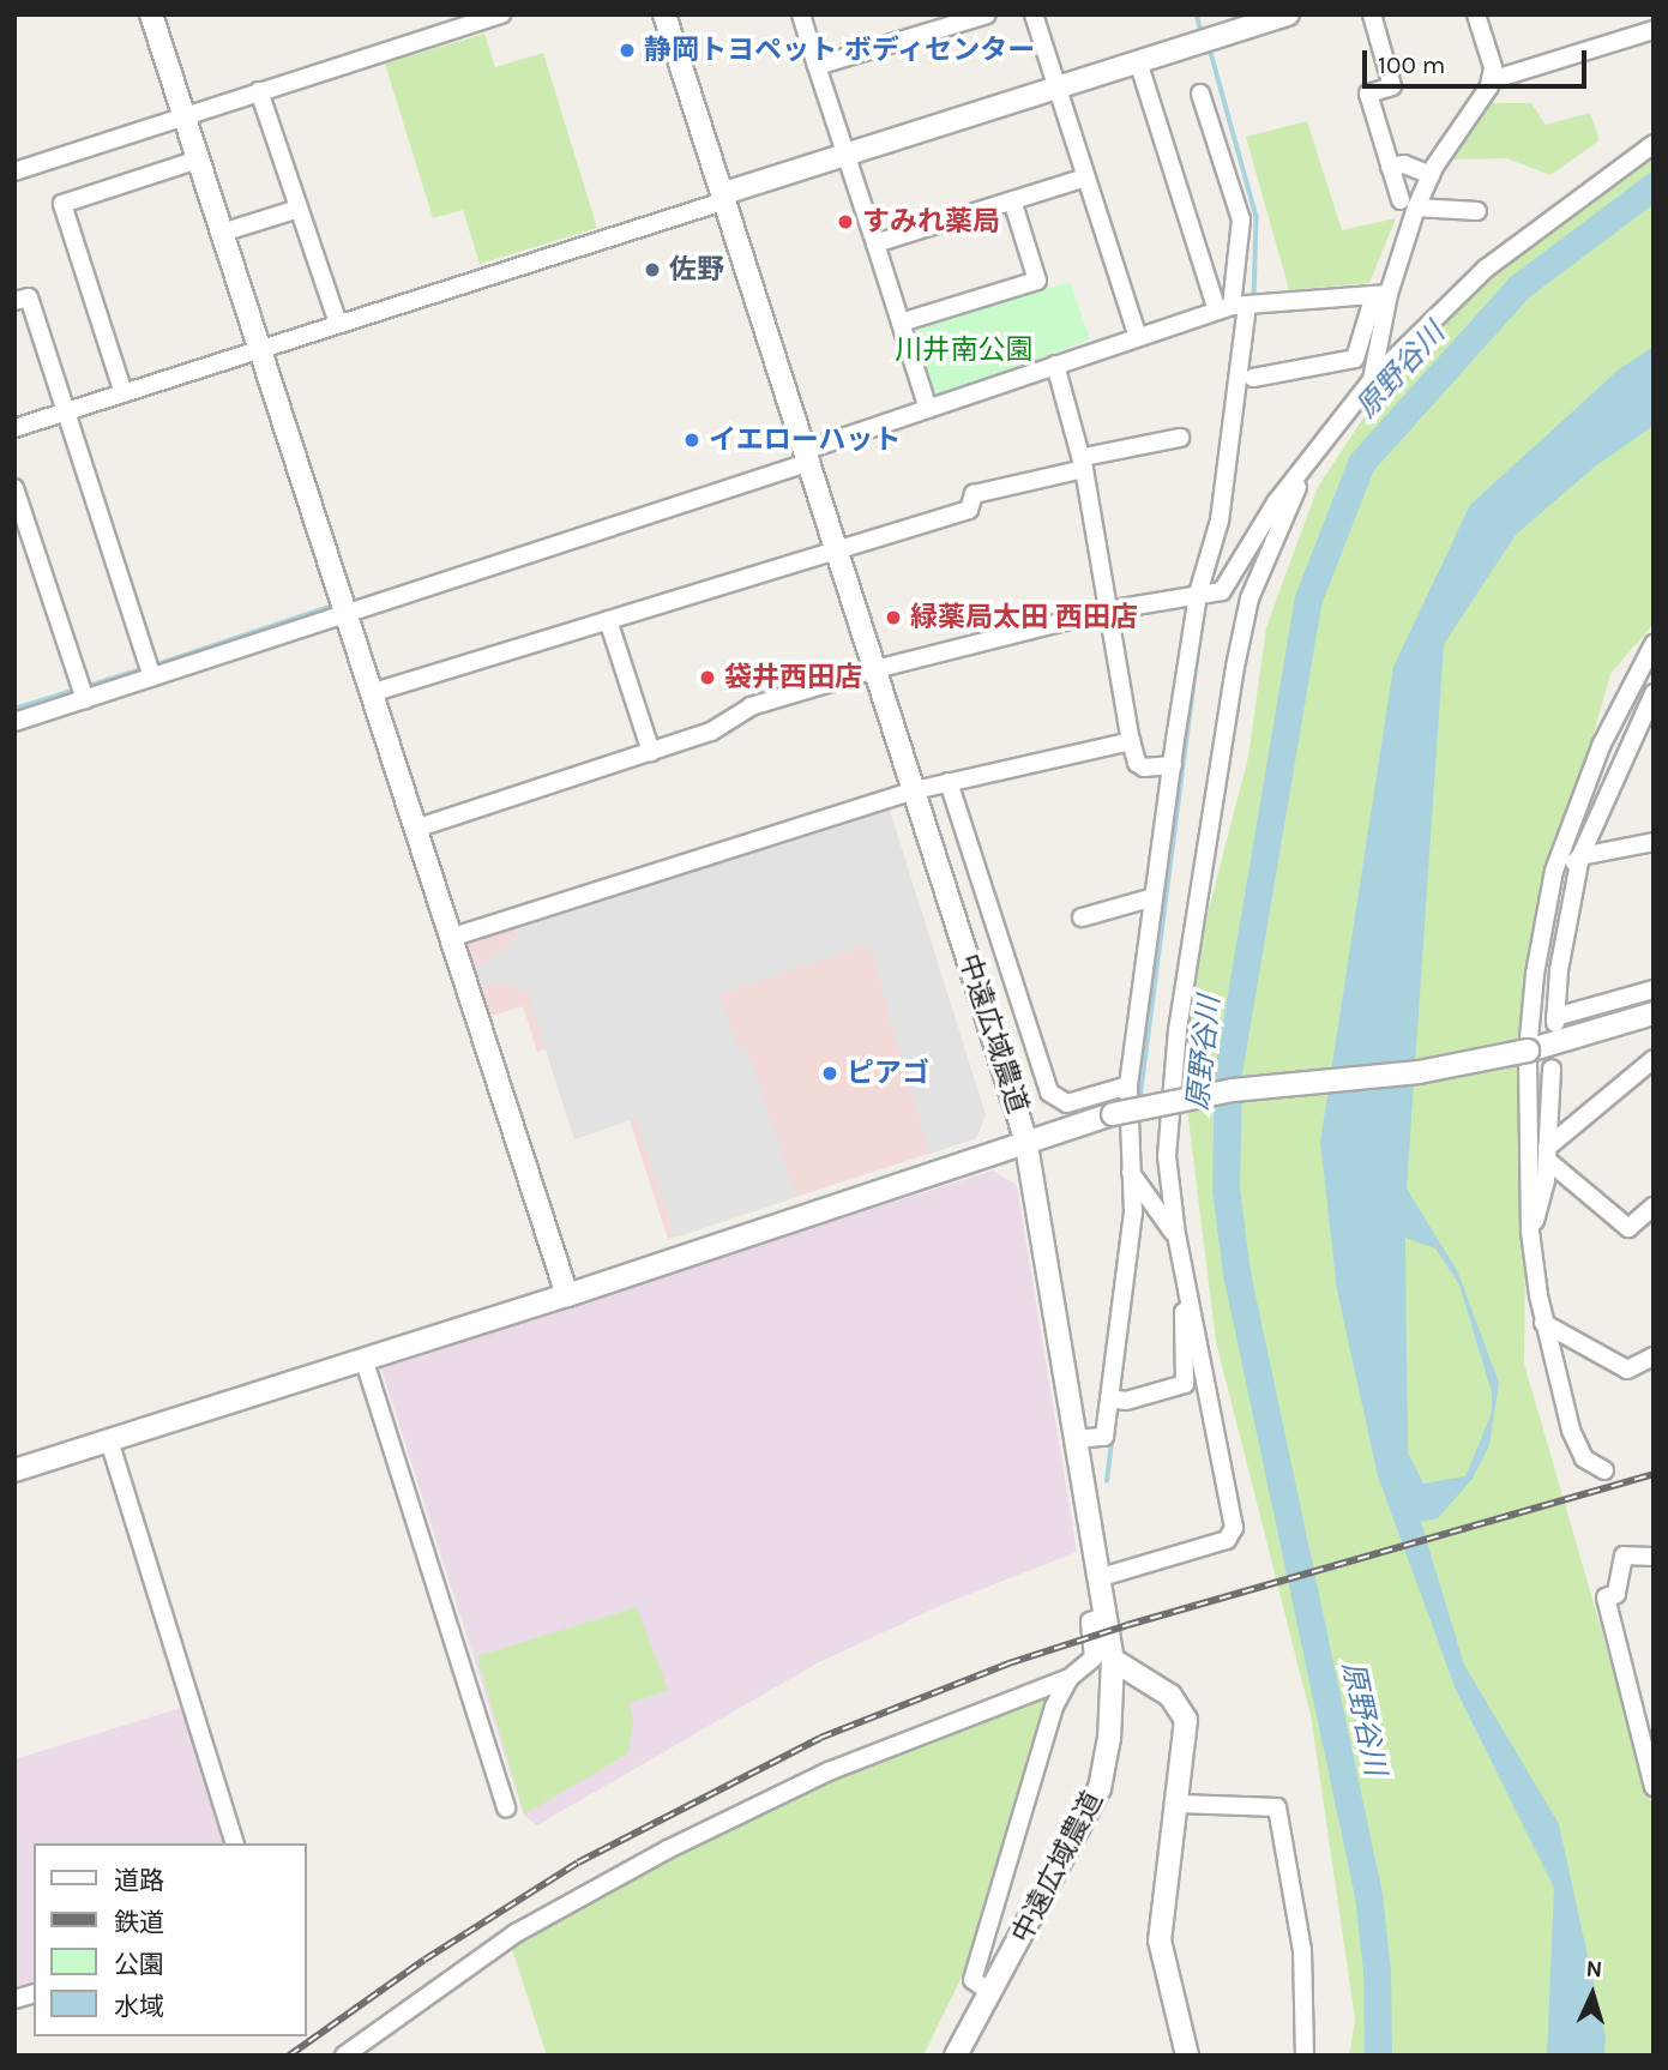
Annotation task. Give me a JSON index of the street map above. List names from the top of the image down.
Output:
{
  "streets": {
    "street": ["中遠広域農道"]
  },
  "water": ["原野谷川"],
  "parks": ["川井南公園"],
  "places": [
    "静岡トヨペット ボディセンター",
    "すみれ薬局",
    "佐野",
    "イエローハット",
    "緑薬局太田 西田店",
    "袋井西田店",
    "ピアゴ"
  ],
  "legend": [
    "道路",
    "鉄道",
    "公園",
    "水域"
  ],
  "scale_bar": "100 m",
  "north": "top"
}
